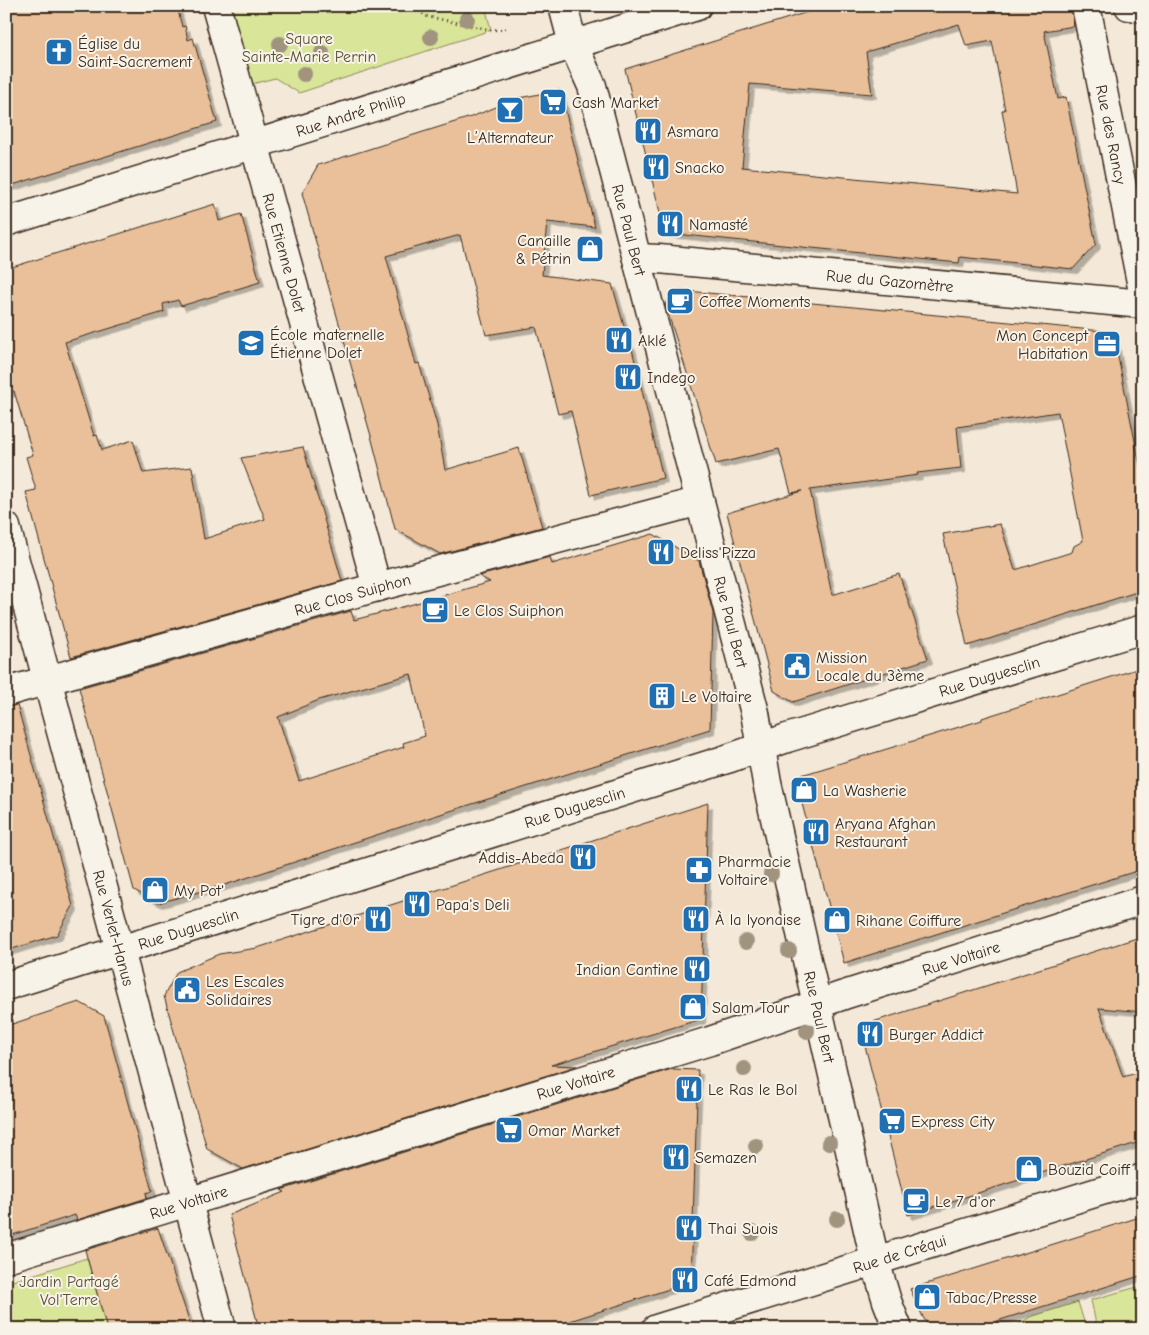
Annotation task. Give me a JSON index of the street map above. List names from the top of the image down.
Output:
{
  "streets": {
    "street": [
      "Rue André Philip",
      "Rue des Rancy",
      "Rue Paul Bert",
      "Rue Etienne Dolet",
      "Rue du Gazomètre",
      "Rue Clos Suiphon",
      "Rue Duguesclin",
      "Rue Verlet-Hanus",
      "Rue Voltaire",
      "Rue de Créqui"
    ]
  },
  "crossings": [
    ["Rue André Philip", "Rue Paul Bert"],
    ["Rue André Philip", "Rue Etienne Dolet"],
    ["Rue Paul Bert", "Rue du Gazomètre"],
    ["Rue Paul Bert", "Rue Clos Suiphon"],
    ["Rue Paul Bert", "Rue Duguesclin"],
    ["Rue Paul Bert", "Rue Voltaire"],
    ["Rue Paul Bert", "Rue de Créqui"],
    ["Rue Etienne Dolet", "Rue Clos Suiphon"],
    ["Rue Clos Suiphon", "Rue Verlet-Hanus"],
    ["Rue Duguesclin", "Rue Verlet-Hanus"],
    ["Rue Verlet-Hanus", "Rue Voltaire"]
  ],
  "parks": ["Square Sainte-Marie Perrin", "Jardin Partagé Vol'Terre"],
  "places": {
    "church": ["Église du Saint-Sacrement"],
    "supermarket": ["Cash Market", "Express City", "Omar Market"],
    "bar": ["L’Alternateur"],
    "restaurant": [
      "Asmara",
      "Snacko",
      "Namasté",
      "Aklé",
      "Indego",
      "Deliss'Pizza",
      "Aryana Afghan Restaurant",
      "Addis-Abeda",
      "Papa's Deli",
      "Tigre d'Or",
      "À la lyonaise",
      "Indian Cantine",
      "Burger Addict",
      "Le Ras le Bol",
      "Semazen",
      "Thai Suois",
      "Café Edmond"
    ],
    "shop": [
      "Canaille & Pétrin",
      "La Washerie",
      "My Pot'",
      "Rihane Coiffure",
      "Salam Tour",
      "Bouzid Coiff",
      "Tabac/Presse"
    ],
    "cafe": ["Coffee Moments", "Le Clos Suiphon", "Le 7 d'or"],
    "school or university": ["École maternelle Étienne Dolet"],
    "office": ["Mon Concept Habitation"],
    "public building": ["Mission Locale du 3ème", "Les Escales Solidaires"],
    "building": ["Le Voltaire"],
    "pharmacy": ["Pharmacie Voltaire"]
  }
}
